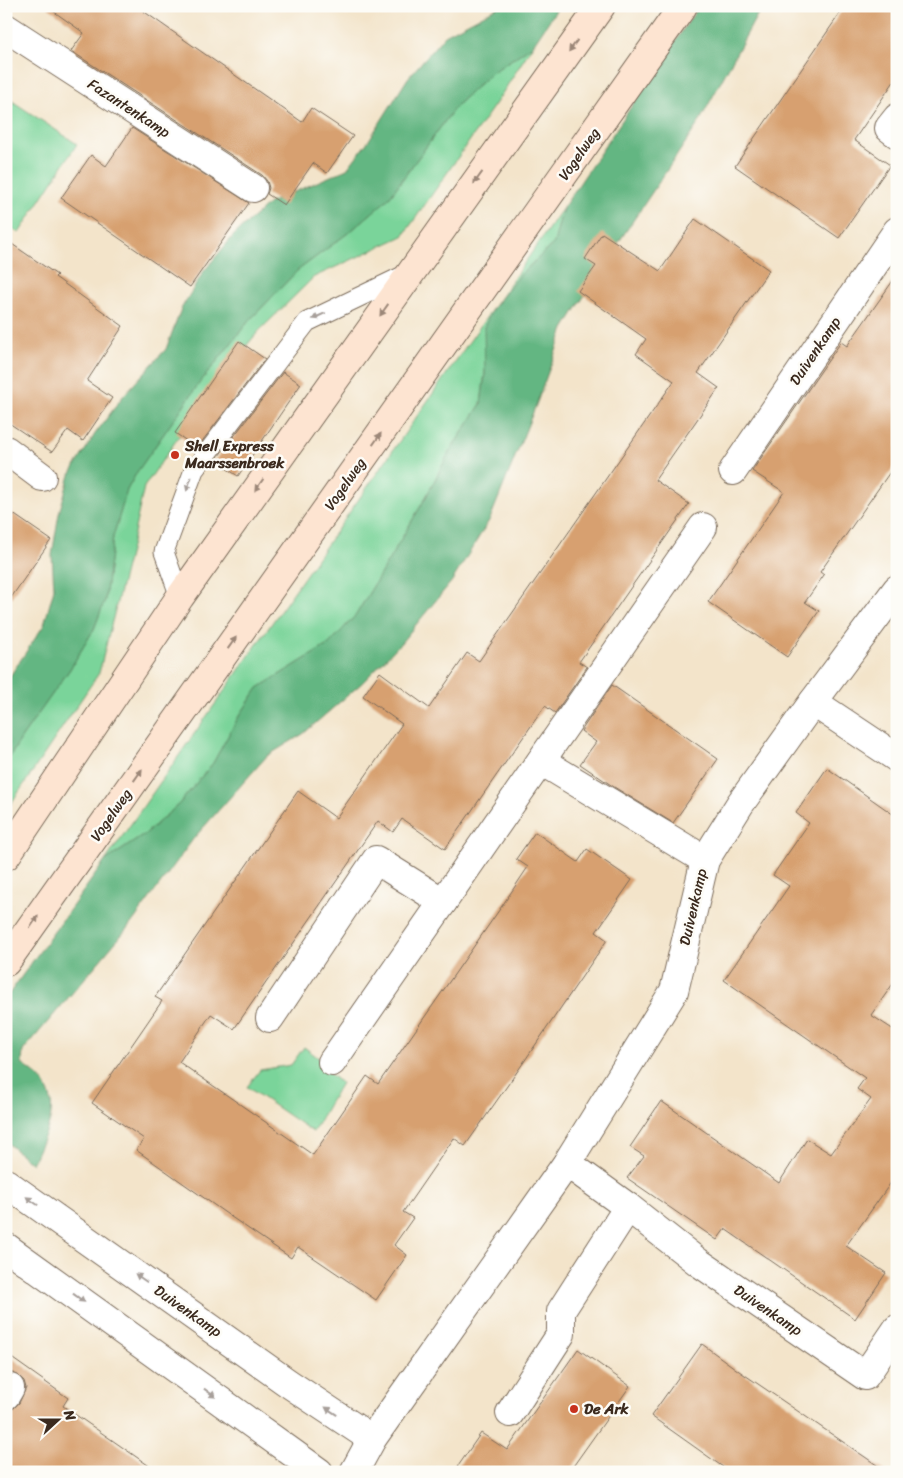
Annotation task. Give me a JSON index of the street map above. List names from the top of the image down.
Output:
{
  "streets": {
    "street": ["Fazantenkamp", "Vogelweg", "Duivenkamp"]
  },
  "places": ["Shell Express Maarssenbroek", "De Ark"],
  "north": "right"
}
